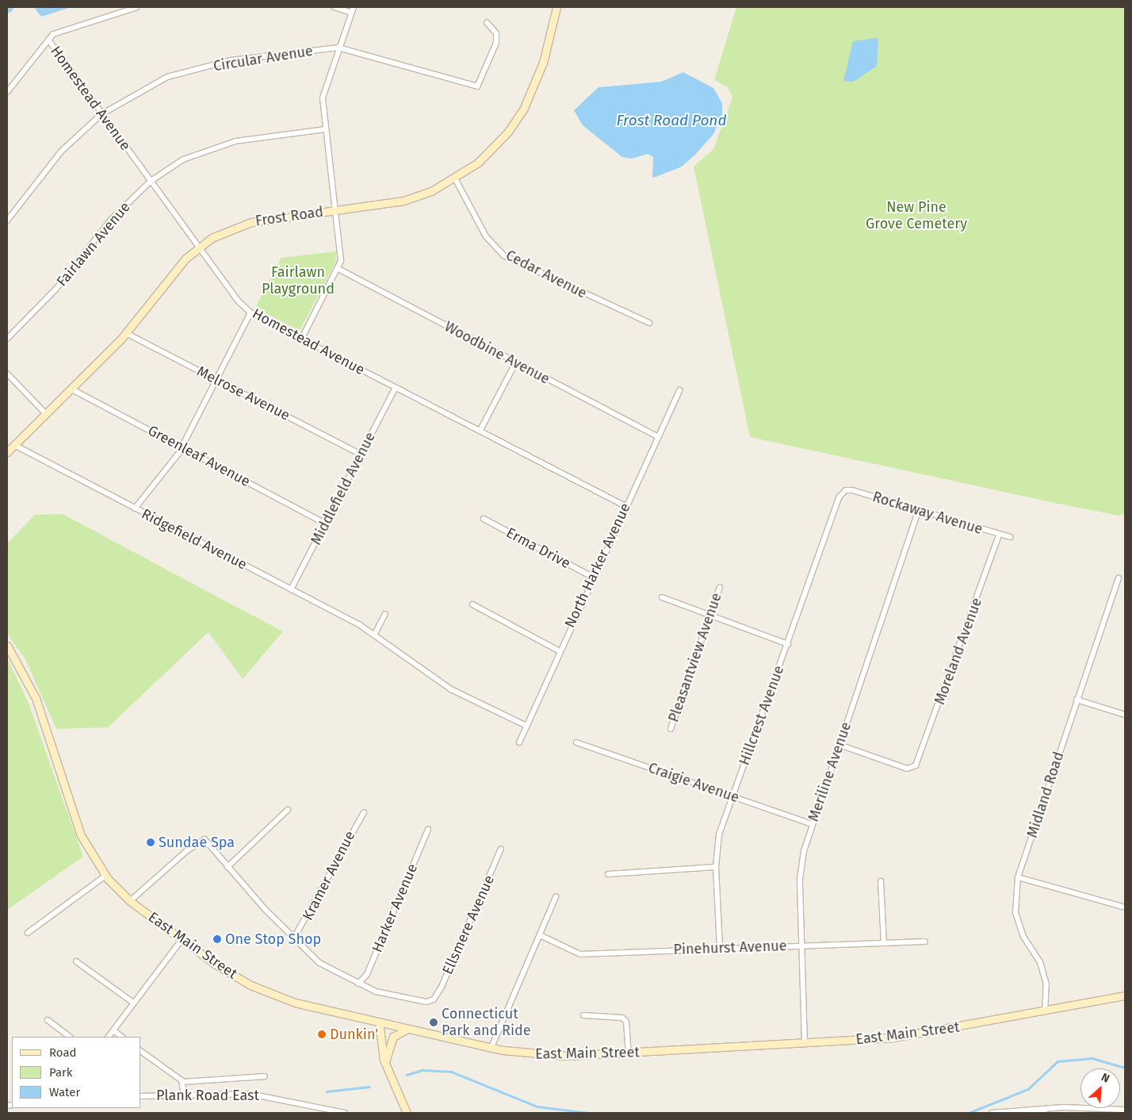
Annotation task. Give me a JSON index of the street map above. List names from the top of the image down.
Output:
{
  "streets": {
    "main road": ["Frost Road", "East Main Street"],
    "street": [
      "Circular Avenue",
      "Homestead Avenue",
      "Fairlawn Avenue",
      "Cedar Avenue",
      "Woodbine Avenue",
      "Melrose Avenue",
      "Greenleaf Avenue",
      "Middlefield Avenue",
      "Rockaway Avenue",
      "Ridgefield Avenue",
      "Erma Drive",
      "North Harker Avenue",
      "Moreland Avenue",
      "Pleasantview Avenue",
      "Hillcrest Avenue",
      "Meriline Avenue",
      "Craigie Avenue",
      "Midland Road",
      "Kramer Avenue",
      "Harker Avenue",
      "Ellsmere Avenue",
      "Pinehurst Avenue",
      "Plank Road East"
    ]
  },
  "crossings": [
    ["Circular Avenue", "Homestead Avenue"],
    ["Homestead Avenue", "Frost Road"],
    ["Homestead Avenue", "Fairlawn Avenue"],
    ["Homestead Avenue", "Middlefield Avenue"],
    ["Homestead Avenue", "North Harker Avenue"],
    ["Frost Road", "Cedar Avenue"],
    ["Frost Road", "Melrose Avenue"],
    ["Frost Road", "Greenleaf Avenue"],
    ["Frost Road", "Ridgefield Avenue"],
    ["Woodbine Avenue", "North Harker Avenue"],
    ["Melrose Avenue", "Middlefield Avenue"],
    ["Greenleaf Avenue", "Middlefield Avenue"],
    ["Middlefield Avenue", "Ridgefield Avenue"],
    ["Rockaway Avenue", "Moreland Avenue"],
    ["Rockaway Avenue", "Hillcrest Avenue"],
    ["Rockaway Avenue", "Meriline Avenue"],
    ["Ridgefield Avenue", "North Harker Avenue"],
    ["Erma Drive", "North Harker Avenue"],
    ["Moreland Avenue", "Meriline Avenue"],
    ["Hillcrest Avenue", "Craigie Avenue"],
    ["Hillcrest Avenue", "Pinehurst Avenue"],
    ["Meriline Avenue", "Craigie Avenue"],
    ["Meriline Avenue", "East Main Street"],
    ["Meriline Avenue", "Pinehurst Avenue"],
    ["Midland Road", "East Main Street"],
    ["Harker Avenue", "Ellsmere Avenue"]
  ],
  "water": ["Frost Road Pond"],
  "parks": ["New Pine Grove Cemetery", "Fairlawn Playground"],
  "places": [
    "Sundae Spa",
    "One Stop Shop",
    "Connecticut Park and Ride",
    "Dunkin'"
  ],
  "legend": ["Road", "Park", "Water"],
  "north": "top right"
}
